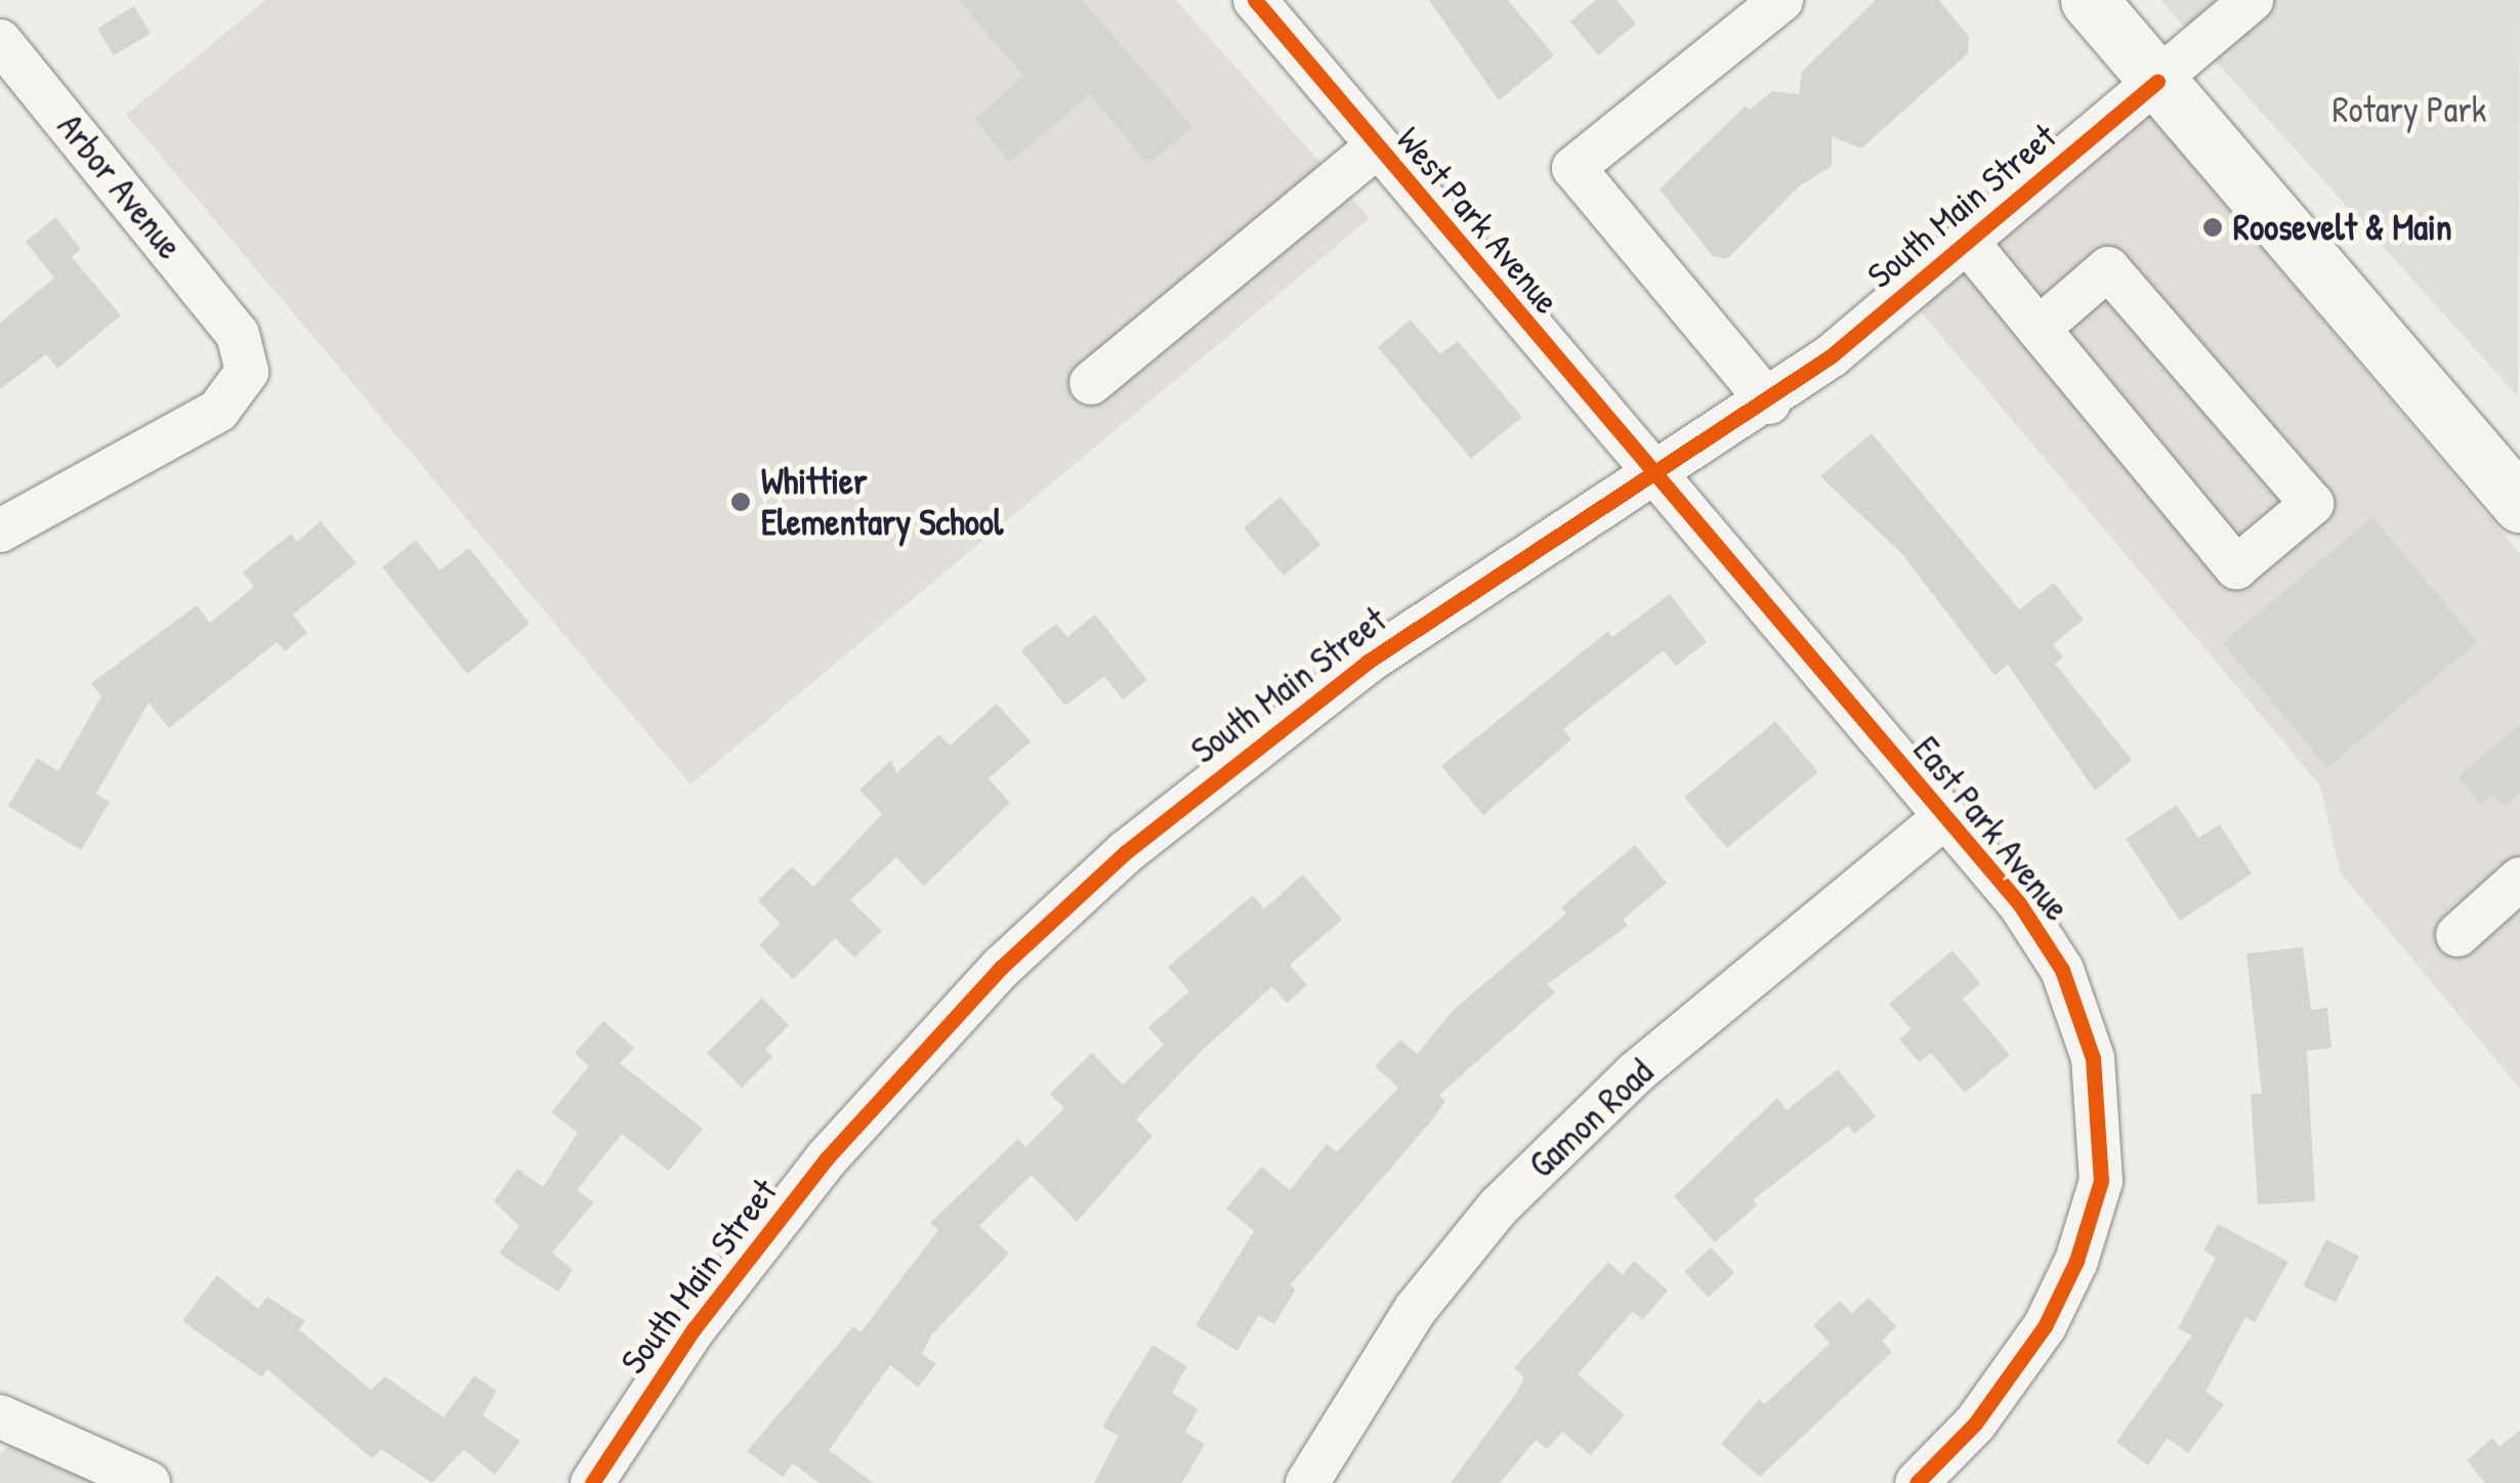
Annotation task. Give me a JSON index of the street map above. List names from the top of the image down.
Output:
{
  "streets": {
    "street": [
      "Arbor Avenue",
      "South Main Street",
      "West Park Avenue",
      "East Park Avenue",
      "Gamon Road"
    ]
  },
  "crossings": [
    ["South Main Street", "West Park Avenue"],
    ["South Main Street", "East Park Avenue"],
    ["West Park Avenue", "East Park Avenue"],
    ["East Park Avenue", "Gamon Road"]
  ],
  "parks": ["Rotary Park"],
  "places": ["Roosevelt & Main", "Whittier Elementary School"]
}
